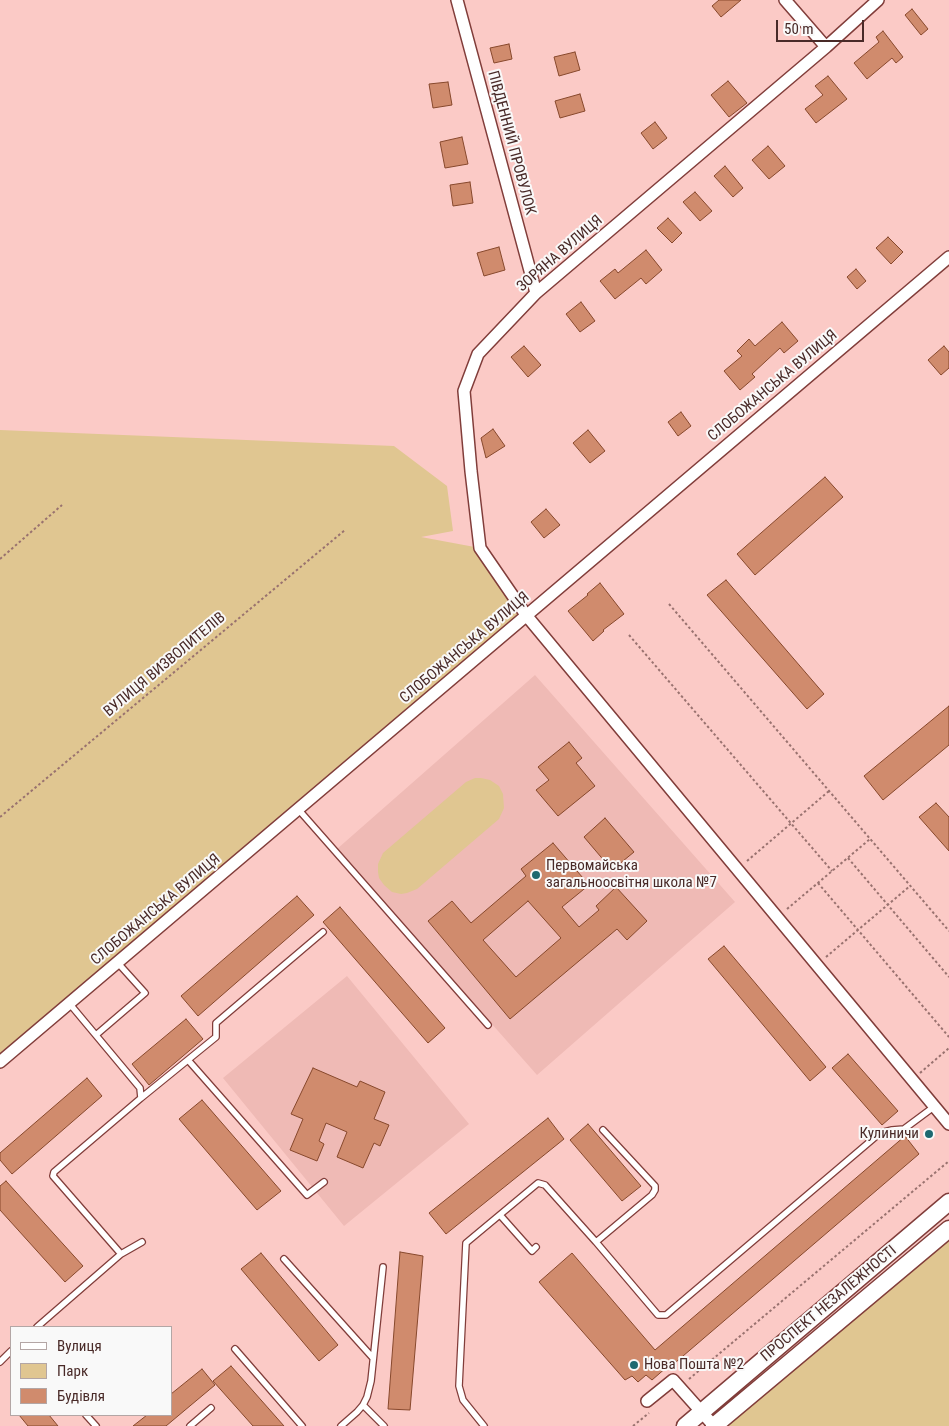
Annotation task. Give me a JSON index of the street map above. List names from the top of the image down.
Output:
{
  "streets": {
    "street": [
      "ПІВДЕННИЙ ПРОВУЛОК",
      "ЗОРЯНА ВУЛИЦЯ",
      "СЛОБОЖАНСЬКА ВУЛИЦЯ",
      "ПРОСПЕКТ НЕЗАЛЕЖНОСТІ"
    ],
    "path": ["ВУЛИЦЯ ВИЗВОЛИТЕЛІВ"]
  },
  "crossings": [
    ["ПІВДЕННИЙ ПРОВУЛОК", "ЗОРЯНА ВУЛИЦЯ"],
    ["ЗОРЯНА ВУЛИЦЯ", "СЛОБОЖАНСЬКА ВУЛИЦЯ"]
  ],
  "places": ["Первомайська загальноосвітня школа №7", "Кулиничи", "Нова Пошта №2"],
  "legend": ["Вулиця", "Парк", "Будівля"],
  "scale_bar": "50 m"
}
